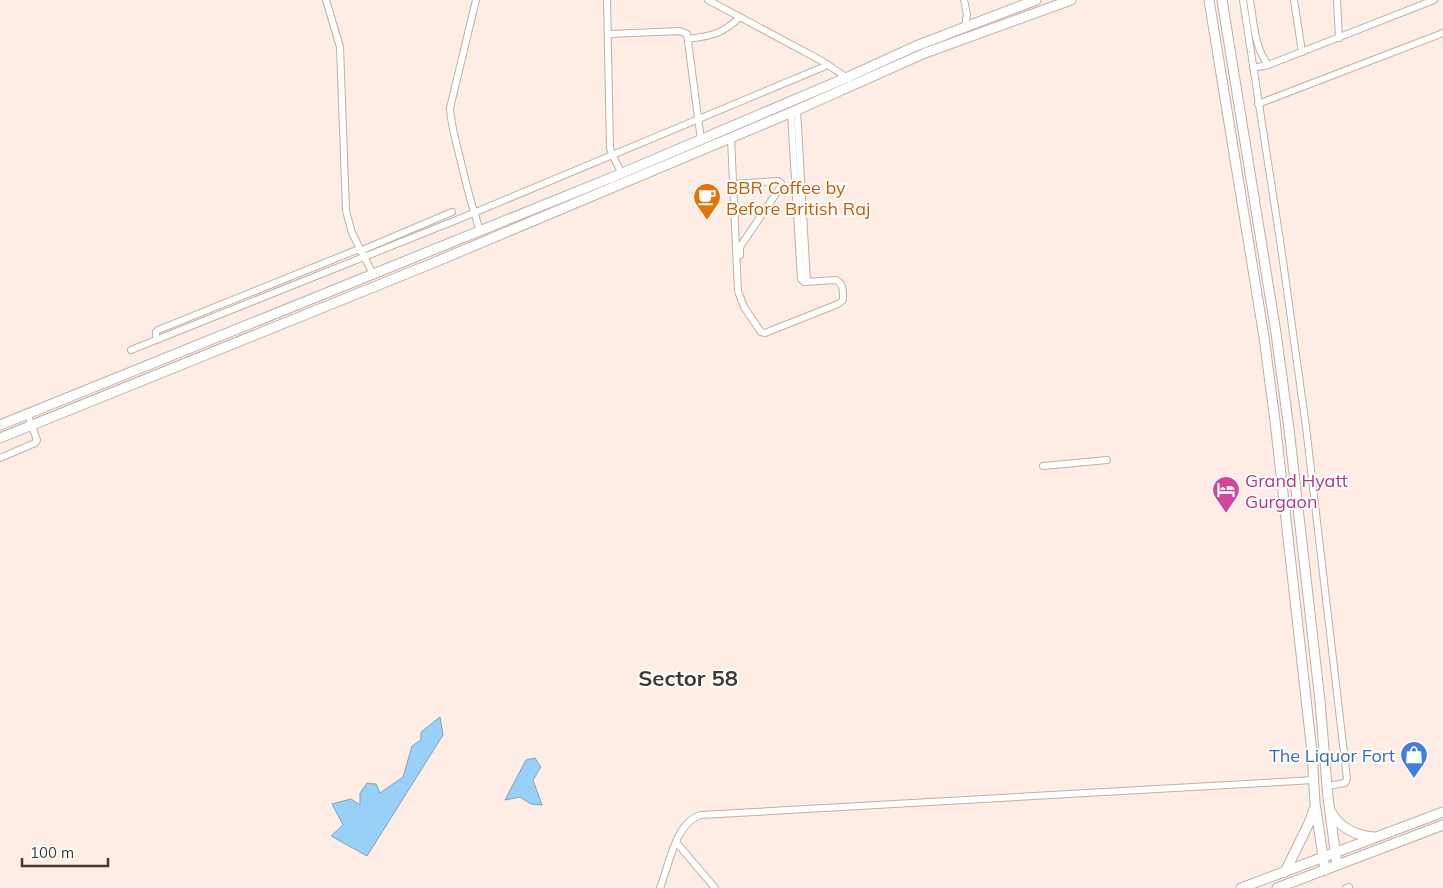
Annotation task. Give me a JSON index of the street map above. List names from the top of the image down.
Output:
{
  "districts": ["Sector 58"],
  "places": {
    "cafe": ["BBR Coffee by Before British Raj"],
    "hotel": ["Grand Hyatt Gurgaon"],
    "shop": ["The Liquor Fort"]
  },
  "scale_bar": "100 m"
}
